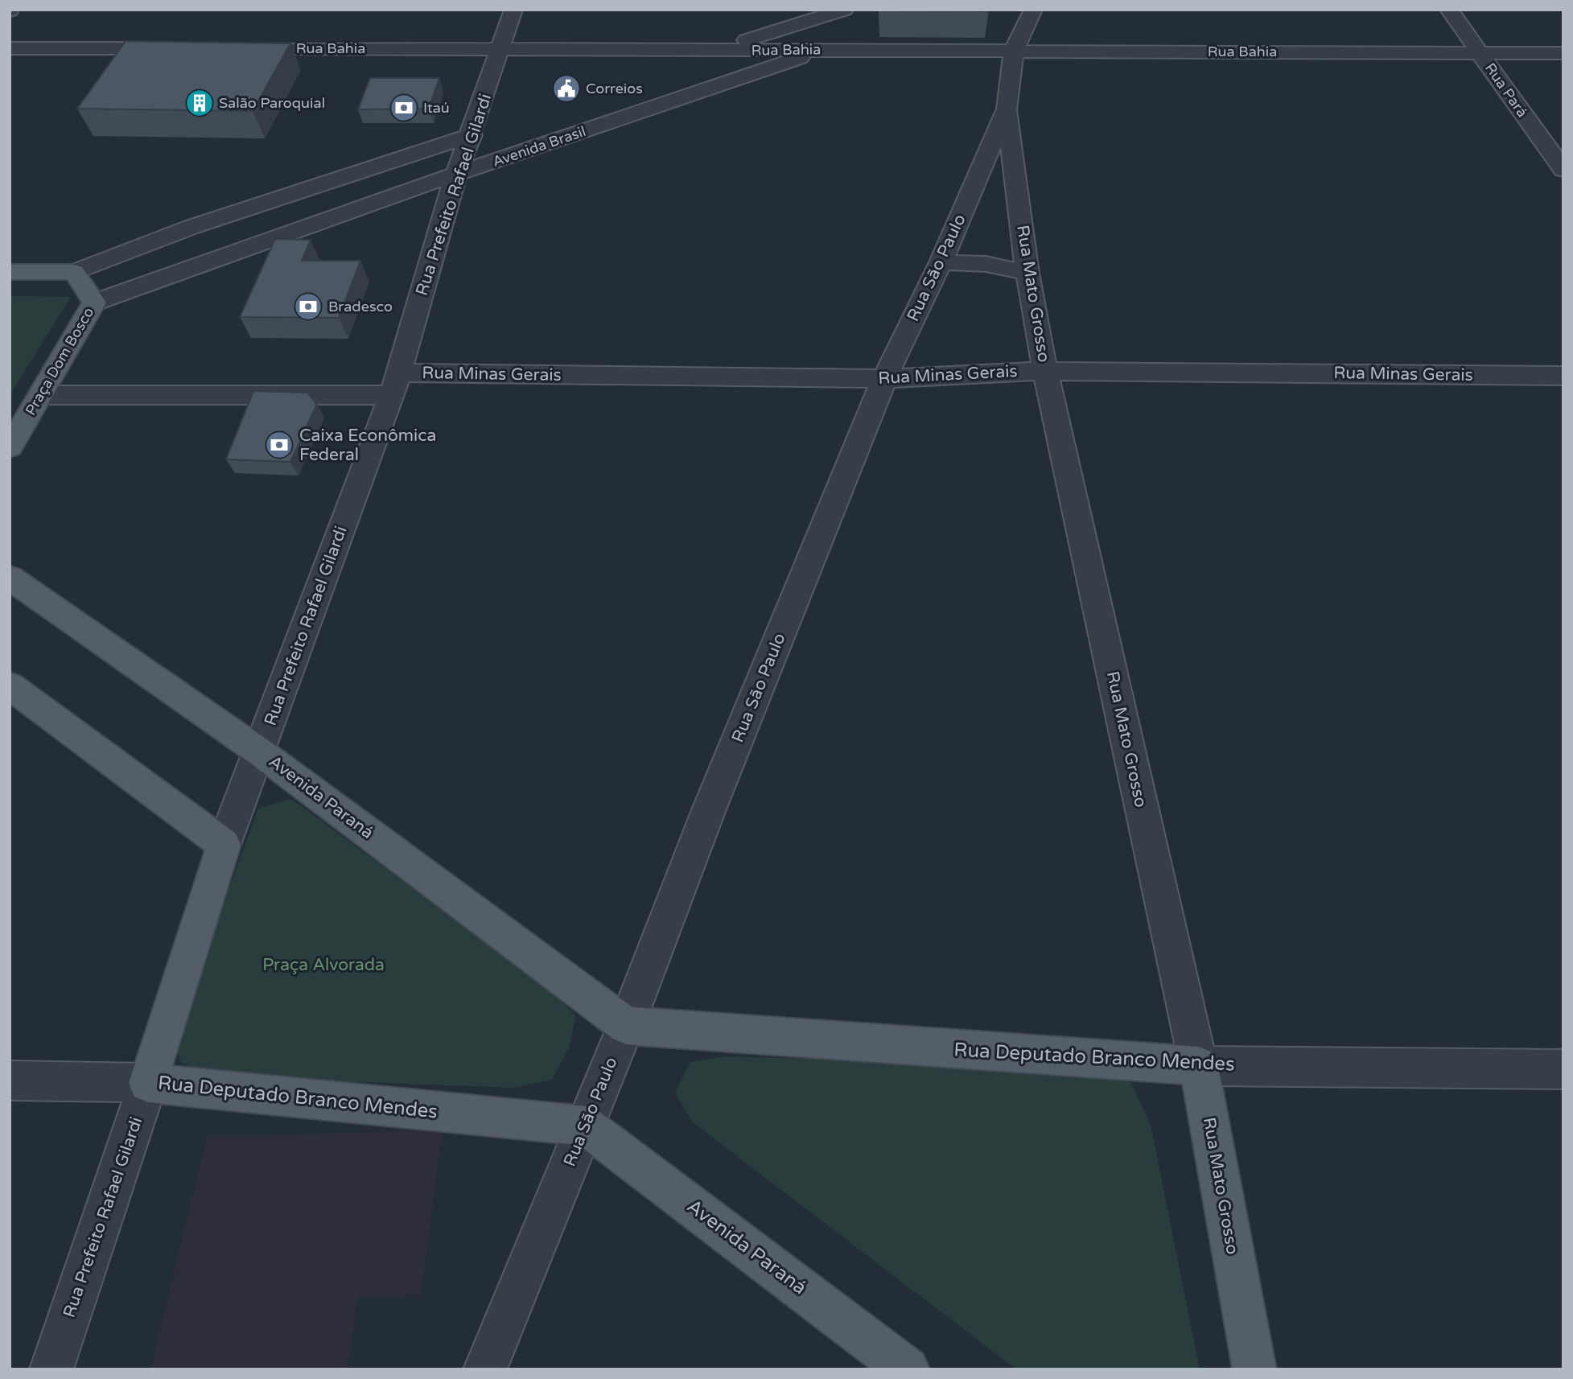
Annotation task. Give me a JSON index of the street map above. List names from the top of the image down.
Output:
{
  "streets": {
    "main road": [
      "Rua Prefeito Rafael Gilardi",
      "Rua Mato Grosso",
      "Praça Dom Bosco",
      "Avenida Paraná",
      "Rua Deputado Branco Mendes"
    ],
    "street": [
      "Rua Bahia",
      "Rua Pará",
      "Avenida Brasil",
      "Rua São Paulo",
      "Rua Minas Gerais"
    ]
  },
  "crossings": [
    ["Rua Bahia", "Rua Pará"],
    ["Rua Bahia", "Avenida Brasil"],
    ["Rua Bahia", "Rua Prefeito Rafael Gilardi"],
    ["Rua Bahia", "Rua São Paulo"],
    ["Avenida Brasil", "Rua Prefeito Rafael Gilardi"],
    ["Avenida Brasil", "Praça Dom Bosco"],
    ["Rua Prefeito Rafael Gilardi", "Rua Minas Gerais"],
    ["Rua Prefeito Rafael Gilardi", "Avenida Paraná"],
    ["Rua Prefeito Rafael Gilardi", "Rua Deputado Branco Mendes"],
    ["Rua São Paulo", "Rua Mato Grosso"],
    ["Rua São Paulo", "Rua Minas Gerais"],
    ["Rua São Paulo", "Avenida Paraná"],
    ["Rua São Paulo", "Rua Deputado Branco Mendes"],
    ["Rua Mato Grosso", "Rua Minas Gerais"],
    ["Rua Mato Grosso", "Rua Deputado Branco Mendes"],
    ["Praça Dom Bosco", "Rua Minas Gerais"],
    ["Avenida Paraná", "Rua Deputado Branco Mendes"]
  ],
  "parks": ["Praça Alvorada"],
  "places": {
    "public building": ["Correios"],
    "building": ["Salão Paroquial"],
    "bank": ["Itaú", "Bradesco", "Caixa Econômica Federal"]
  }
}
